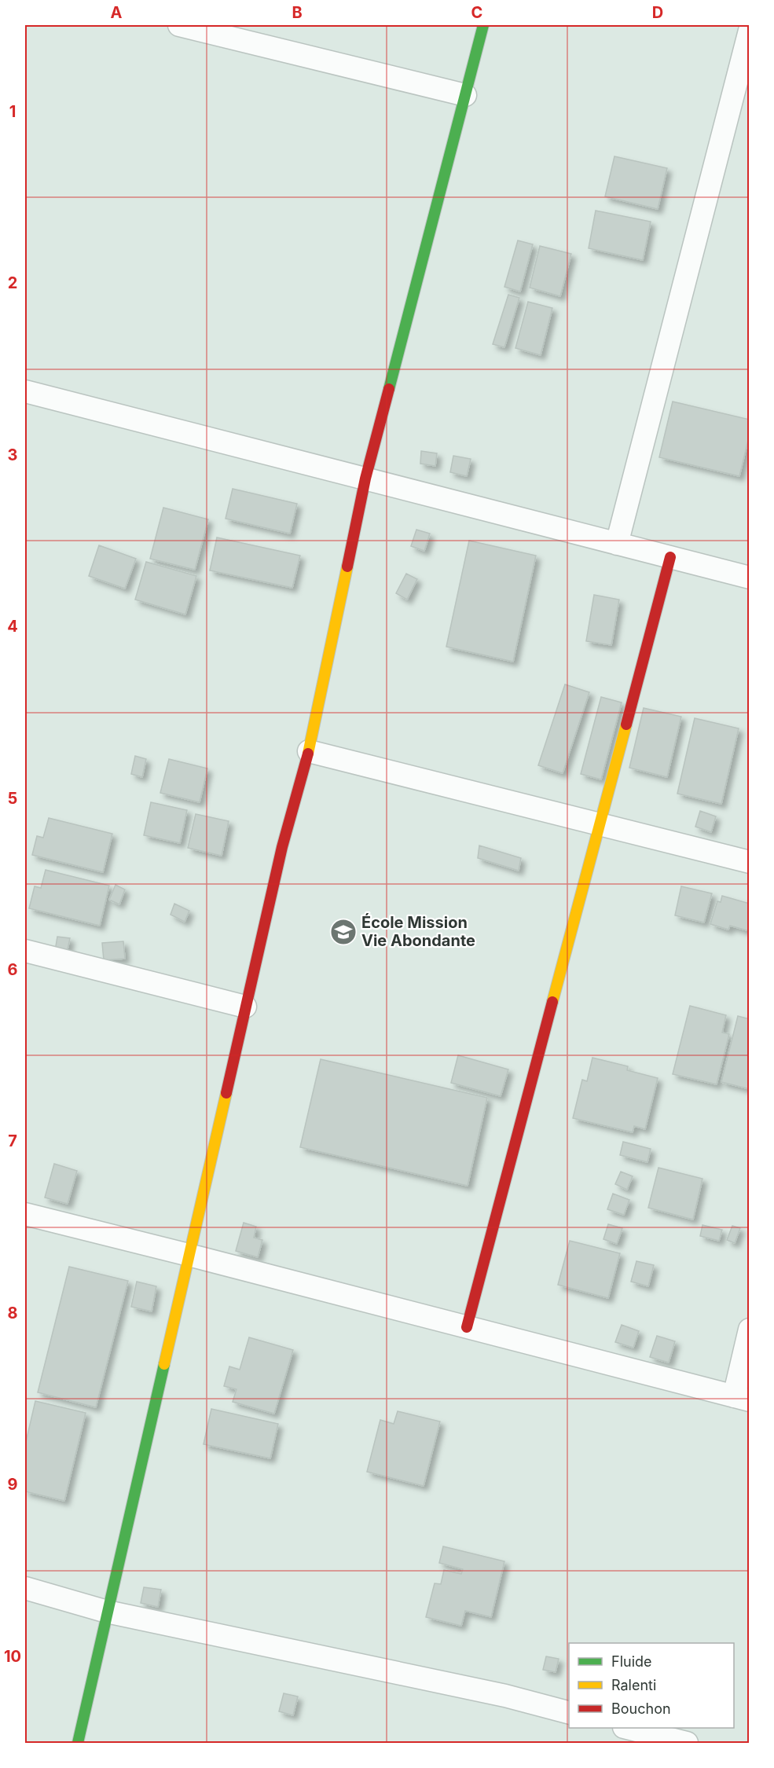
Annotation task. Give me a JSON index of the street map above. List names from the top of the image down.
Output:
{
  "places": {
    "school or university": ["École Mission Vie Abondante"]
  },
  "legend": ["Fluide", "Ralenti", "Bouchon"],
  "grid": {
    "columns": [
      "A",
      "B",
      "C",
      "D"
    ],
    "rows": [
      "1",
      "2",
      "3",
      "4",
      "5",
      "6",
      "7",
      "8",
      "9",
      "10"
    ]
  }
}
